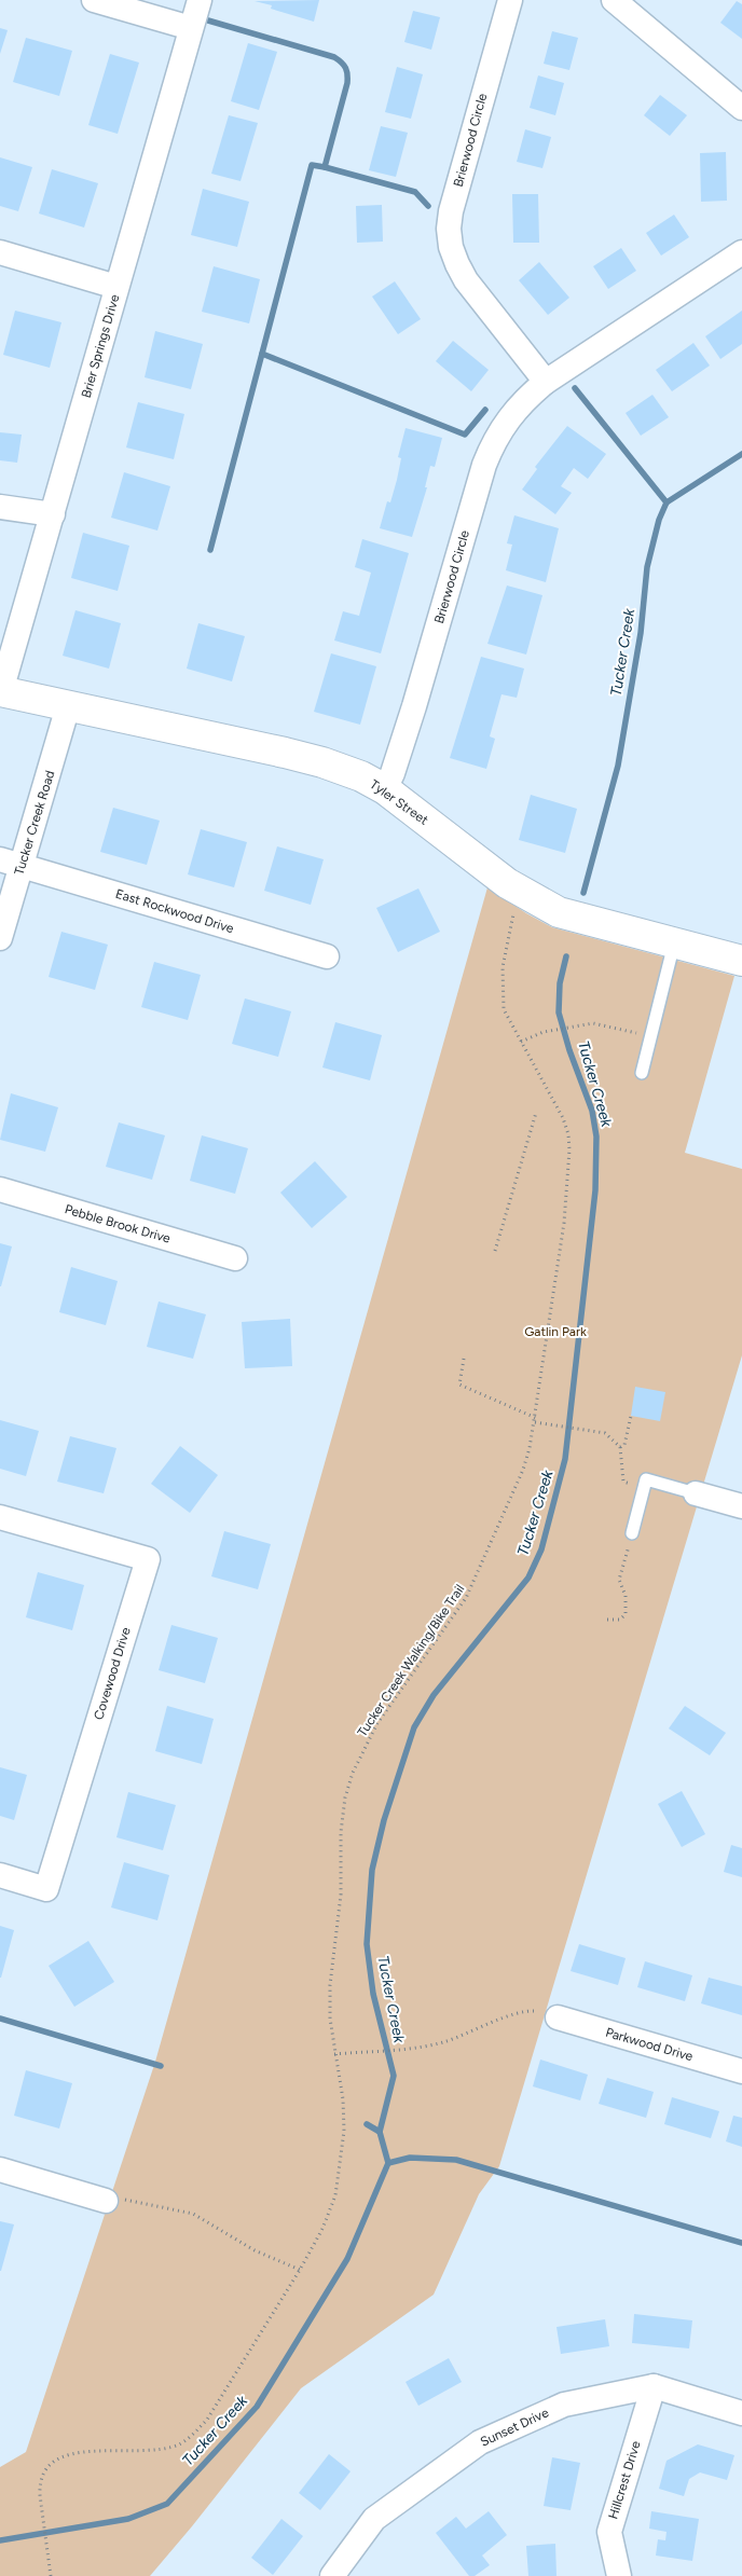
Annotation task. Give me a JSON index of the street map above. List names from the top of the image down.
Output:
{
  "streets": {
    "street": [
      "Brierwood Circle",
      "Brier Springs Drive",
      "Tyler Street",
      "Tucker Creek Road",
      "East Rockwood Drive",
      "Pebble Brook Drive",
      "Covewood Drive",
      "Parkwood Drive",
      "Sunset Drive",
      "Hillcrest Drive"
    ],
    "path": ["Tucker Creek Walking/Bike Trail"]
  },
  "crossings": [
    ["Brierwood Circle", "Tyler Street"],
    ["Brier Springs Drive", "Tyler Street"],
    ["Tyler Street", "Tucker Creek Road"],
    ["Tucker Creek Road", "East Rockwood Drive"],
    ["Sunset Drive", "Hillcrest Drive"]
  ],
  "water": ["Tucker Creek"],
  "parks": ["Gatlin Park"]
}
